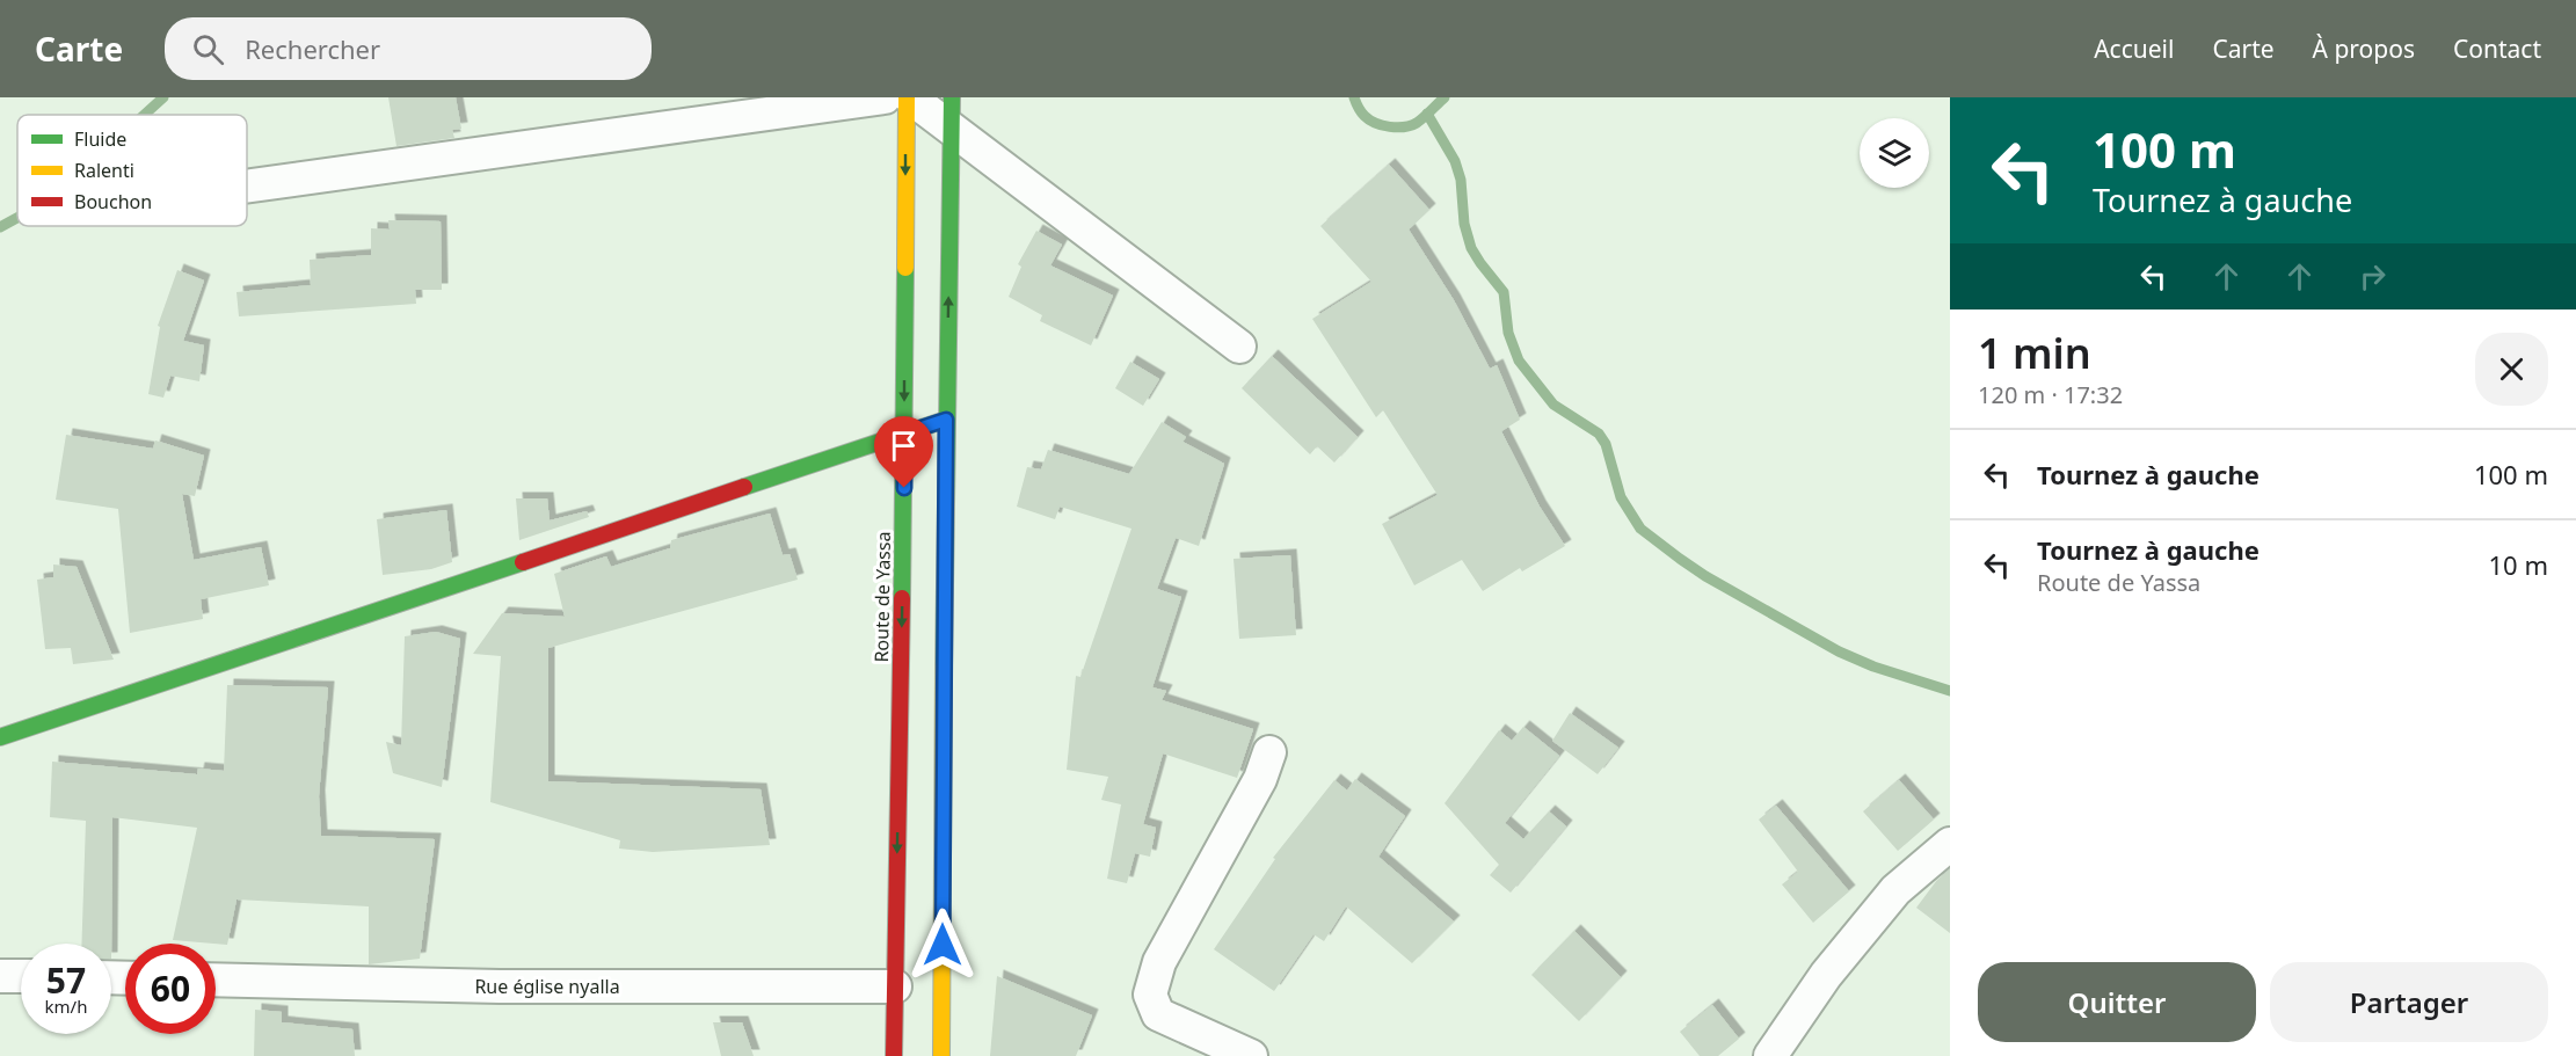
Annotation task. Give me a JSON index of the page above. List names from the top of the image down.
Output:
{
  "streets": {
    "main road": ["Route de Yassa"],
    "street": ["Rue église nyalla"]
  },
  "crossings": [
    ["Route de Yassa", "Rue église nyalla"]
  ],
  "legend": ["Fluide", "Ralenti", "Bouchon"],
  "page": {
    "header": "Carte",
    "search": "Rechercher",
    "nav": [
      "Accueil",
      "Carte",
      "À propos",
      "Contact"
    ],
    "turn": ["100 m", "Tournez à gauche"],
    "heading": ["1 min", "120 m · 17:32"],
    "list": [
      {
        "name": "Tournez à gauche",
        "value": "100 m"
      },
      {
        "name": "Tournez à gauche",
        "note": "Route de Yassa",
        "value": "10 m"
      }
    ],
    "speed": "57 km/h",
    "limit": "60",
    "buttons": ["Quitter", "Partager"]
  }
}
